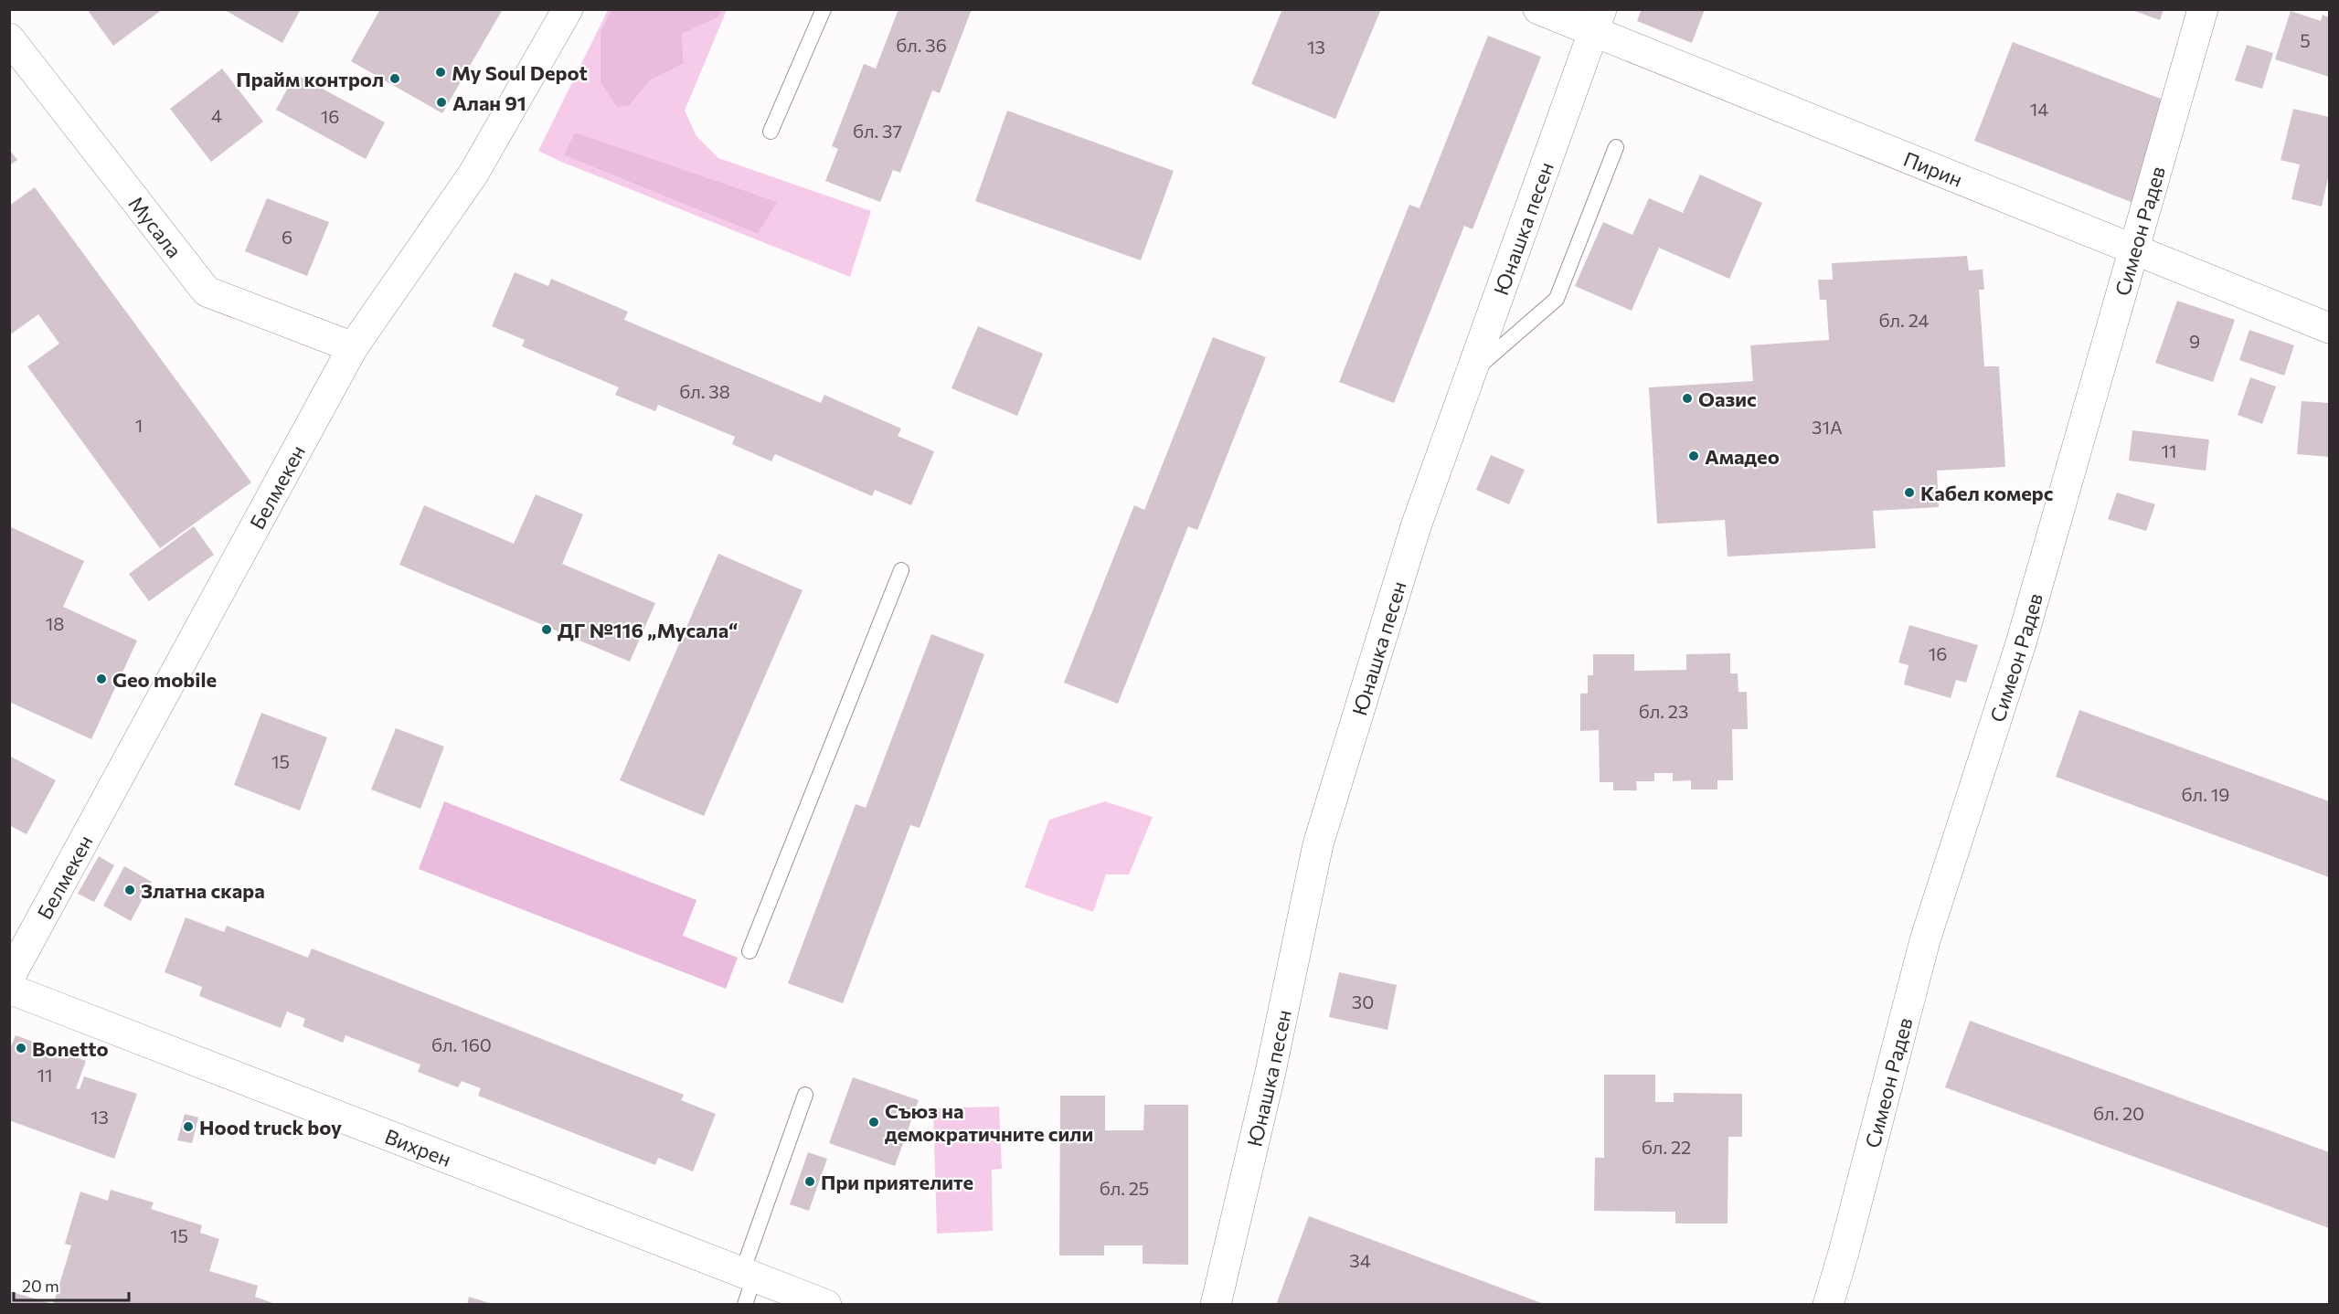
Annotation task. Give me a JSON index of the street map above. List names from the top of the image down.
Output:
{
  "streets": {
    "street": [
      "Пирин",
      "Мусала",
      "Юнашка песен",
      "Симеон Радев",
      "Белмекен",
      "Вихрен"
    ]
  },
  "crossings": [
    ["Пирин", "Юнашка песен"],
    ["Пирин", "Симеон Радев"],
    ["Мусала", "Белмекен"]
  ],
  "places": [
    "My Soul Depot",
    "Прайм контрол",
    "Алан 91",
    "Оазис",
    "Амадео",
    "Кабел комерс",
    "ДГ №116 „Мусала“",
    "Geo mobile",
    "Златна скара",
    "Bonetto",
    "Съюз на демократичните сили",
    "Hood truck boy",
    "При приятелите"
  ],
  "house_numbers": [
    "5",
    "бл. 36",
    "13",
    "14",
    "4",
    "16",
    "бл. 37",
    "6",
    "бл. 24",
    "9",
    "бл. 38",
    "1",
    "31А",
    "11",
    "18",
    "16",
    "бл. 23",
    "15",
    "бл. 19",
    "30",
    "бл. 160",
    "11",
    "бл. 20",
    "13",
    "бл. 22",
    "бл. 25",
    "15",
    "34"
  ],
  "scale_bar": "20 m"
}
